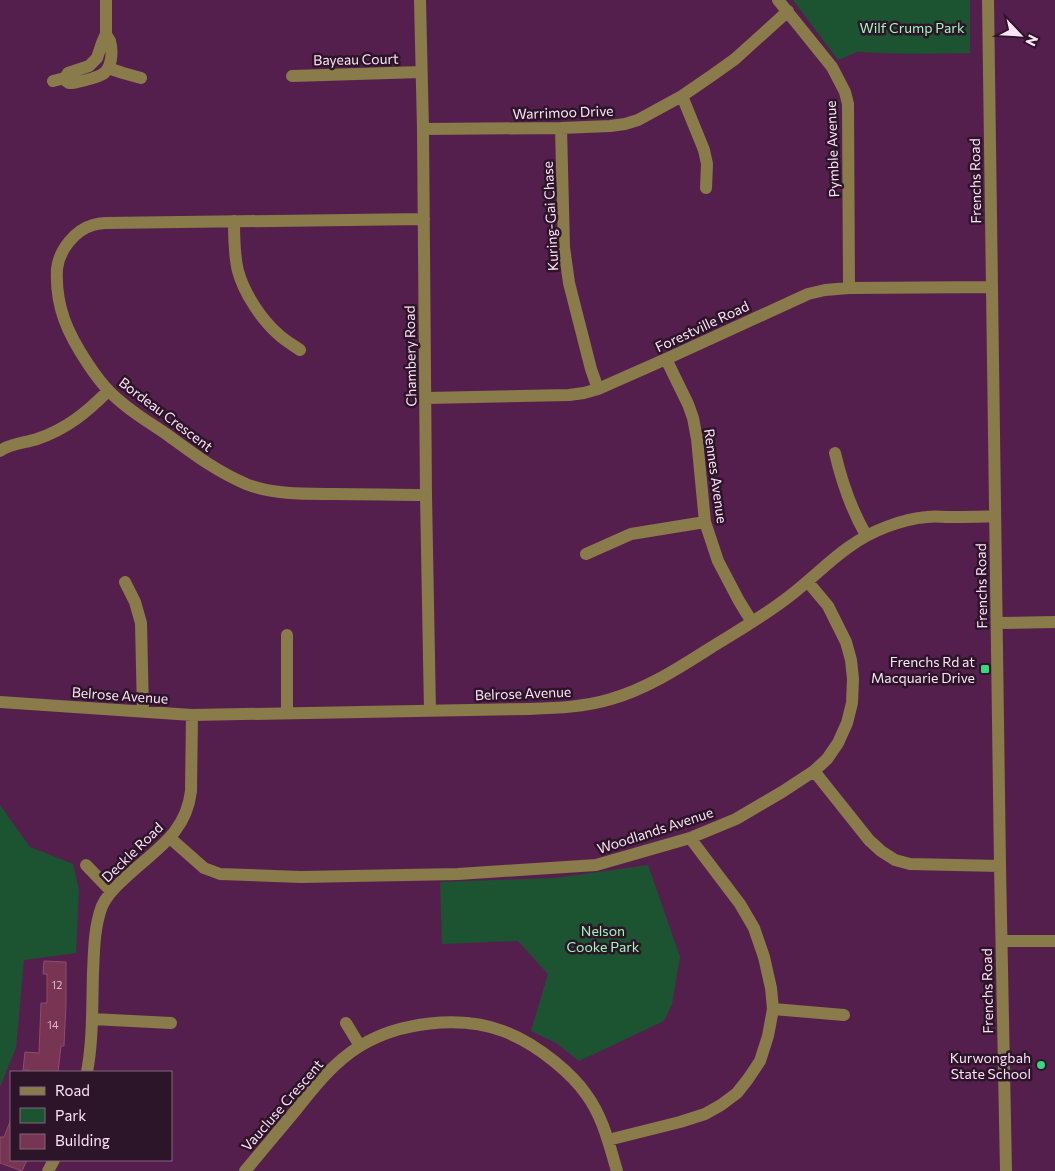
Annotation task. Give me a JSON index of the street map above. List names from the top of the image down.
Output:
{
  "streets": {
    "street": [
      "Bayeau Court",
      "Warrimoo Drive",
      "Pymble Avenue",
      "Frenchs Road",
      "Kuring-Gai Chase",
      "Forestville Road",
      "Chambery Road",
      "Bordeau Crescent",
      "Rennes Avenue",
      "Belrose Avenue",
      "Woodlands Avenue",
      "Deckle Road",
      "Vaucluse Crescent"
    ]
  },
  "crossings": [
    ["Bayeau Court", "Chambery Road"],
    ["Warrimoo Drive", "Pymble Avenue"],
    ["Warrimoo Drive", "Kuring-Gai Chase"],
    ["Warrimoo Drive", "Chambery Road"],
    ["Pymble Avenue", "Forestville Road"],
    ["Frenchs Road", "Forestville Road"],
    ["Frenchs Road", "Belrose Avenue"],
    ["Kuring-Gai Chase", "Forestville Road"],
    ["Forestville Road", "Chambery Road"],
    ["Forestville Road", "Rennes Avenue"],
    ["Chambery Road", "Bordeau Crescent"],
    ["Chambery Road", "Belrose Avenue"],
    ["Rennes Avenue", "Belrose Avenue"],
    ["Belrose Avenue", "Woodlands Avenue"],
    ["Belrose Avenue", "Deckle Road"],
    ["Woodlands Avenue", "Deckle Road"]
  ],
  "parks": ["Wilf Crump Park", "Nelson Cooke Park"],
  "places": {
    "transit": ["Frenchs Rd at Macquarie Drive"],
    "other": ["Kurwongbah State School"]
  },
  "house_numbers": ["12", "14"],
  "legend": ["Road", "Park", "Building"],
  "north": "bottom right"
}
